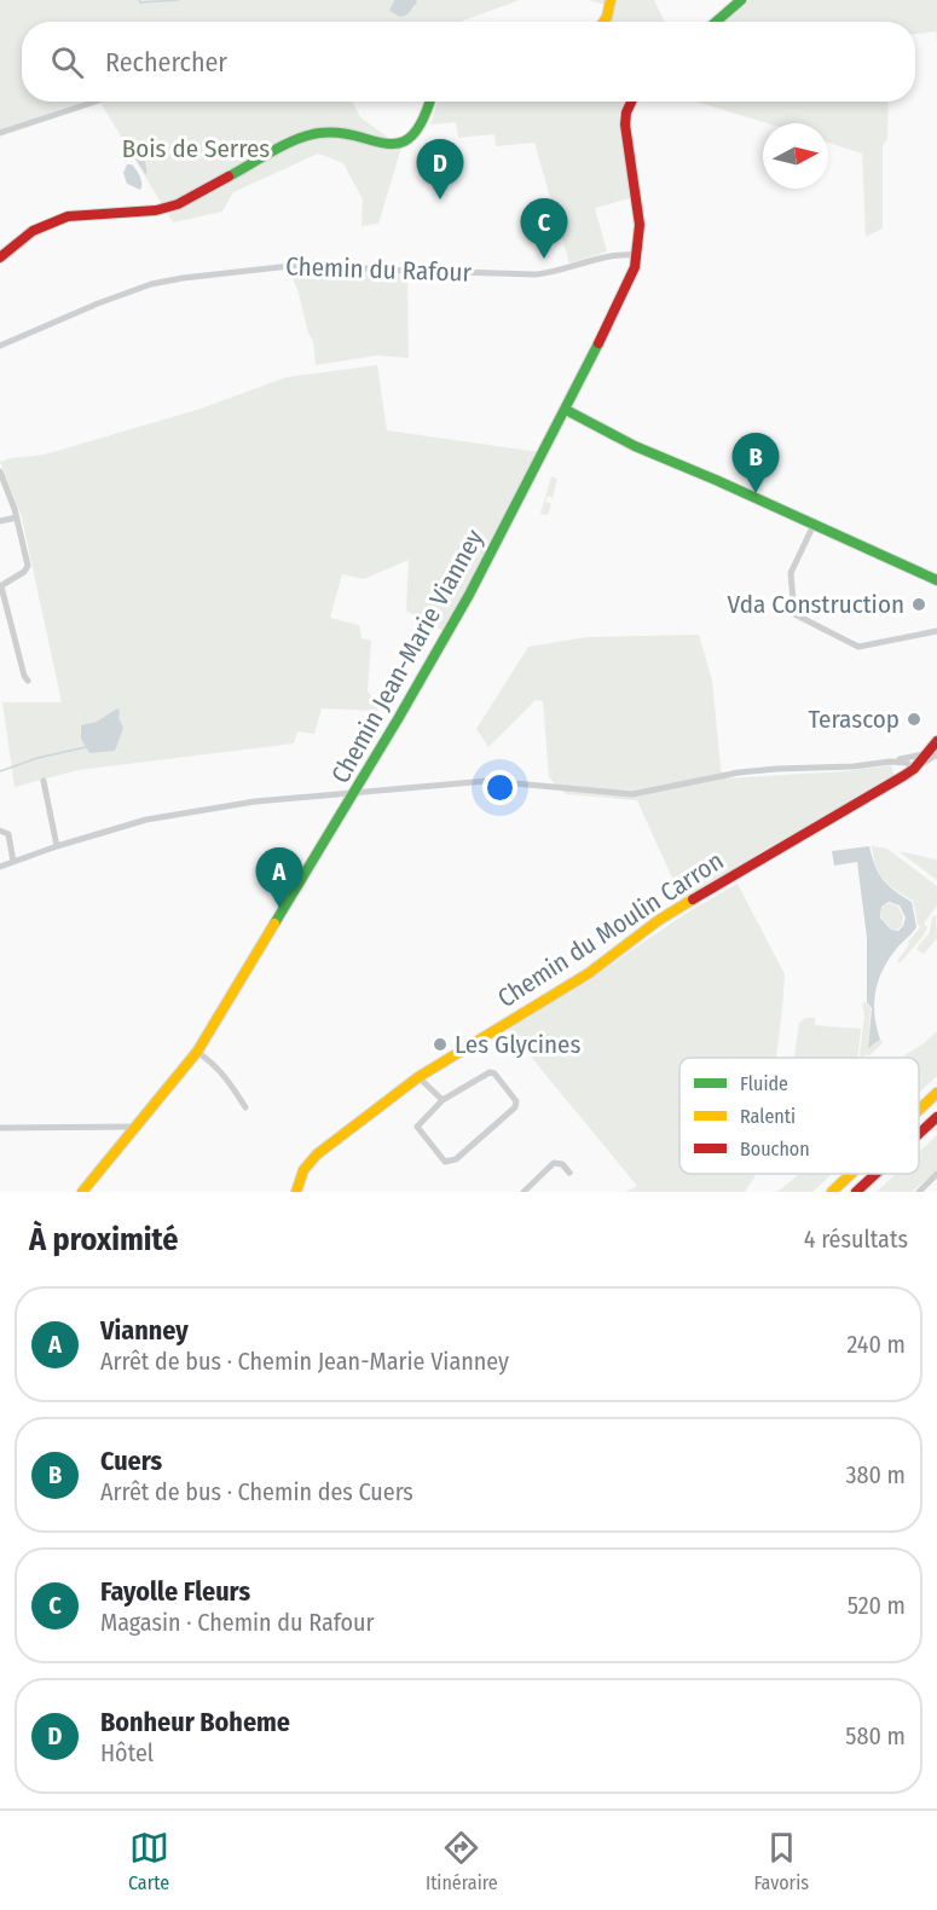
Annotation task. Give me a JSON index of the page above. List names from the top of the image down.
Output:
{
  "streets": {
    "main road": ["Chemin Jean-Marie Vianney", "Chemin du Moulin Carron"],
    "street": ["Chemin du Rafour"]
  },
  "crossings": [
    ["Chemin du Rafour", "Chemin Jean-Marie Vianney"]
  ],
  "parks": ["Bois de Serres"],
  "places": ["Vda Construction", "Terascop", "Les Glycines"],
  "legend": ["Fluide", "Ralenti", "Bouchon"],
  "north": "right",
  "page": {
    "search": "Rechercher",
    "pins": [
      "D",
      "C",
      "B",
      "A"
    ],
    "heading": ["À proximité", "4 résultats"],
    "list": [
      {
        "mark": "A",
        "name": "Vianney",
        "note": "Arrêt de bus · Chemin Jean-Marie Vianney",
        "value": "240 m"
      },
      {
        "mark": "B",
        "name": "Cuers",
        "note": "Arrêt de bus · Chemin des Cuers",
        "value": "380 m"
      },
      {
        "mark": "C",
        "name": "Fayolle Fleurs",
        "note": "Magasin · Chemin du Rafour",
        "value": "520 m"
      },
      {
        "mark": "D",
        "name": "Bonheur Boheme",
        "note": "Hôtel",
        "value": "580 m"
      }
    ],
    "nav": ["Carte", "Itinéraire", "Favoris"]
  }
}
